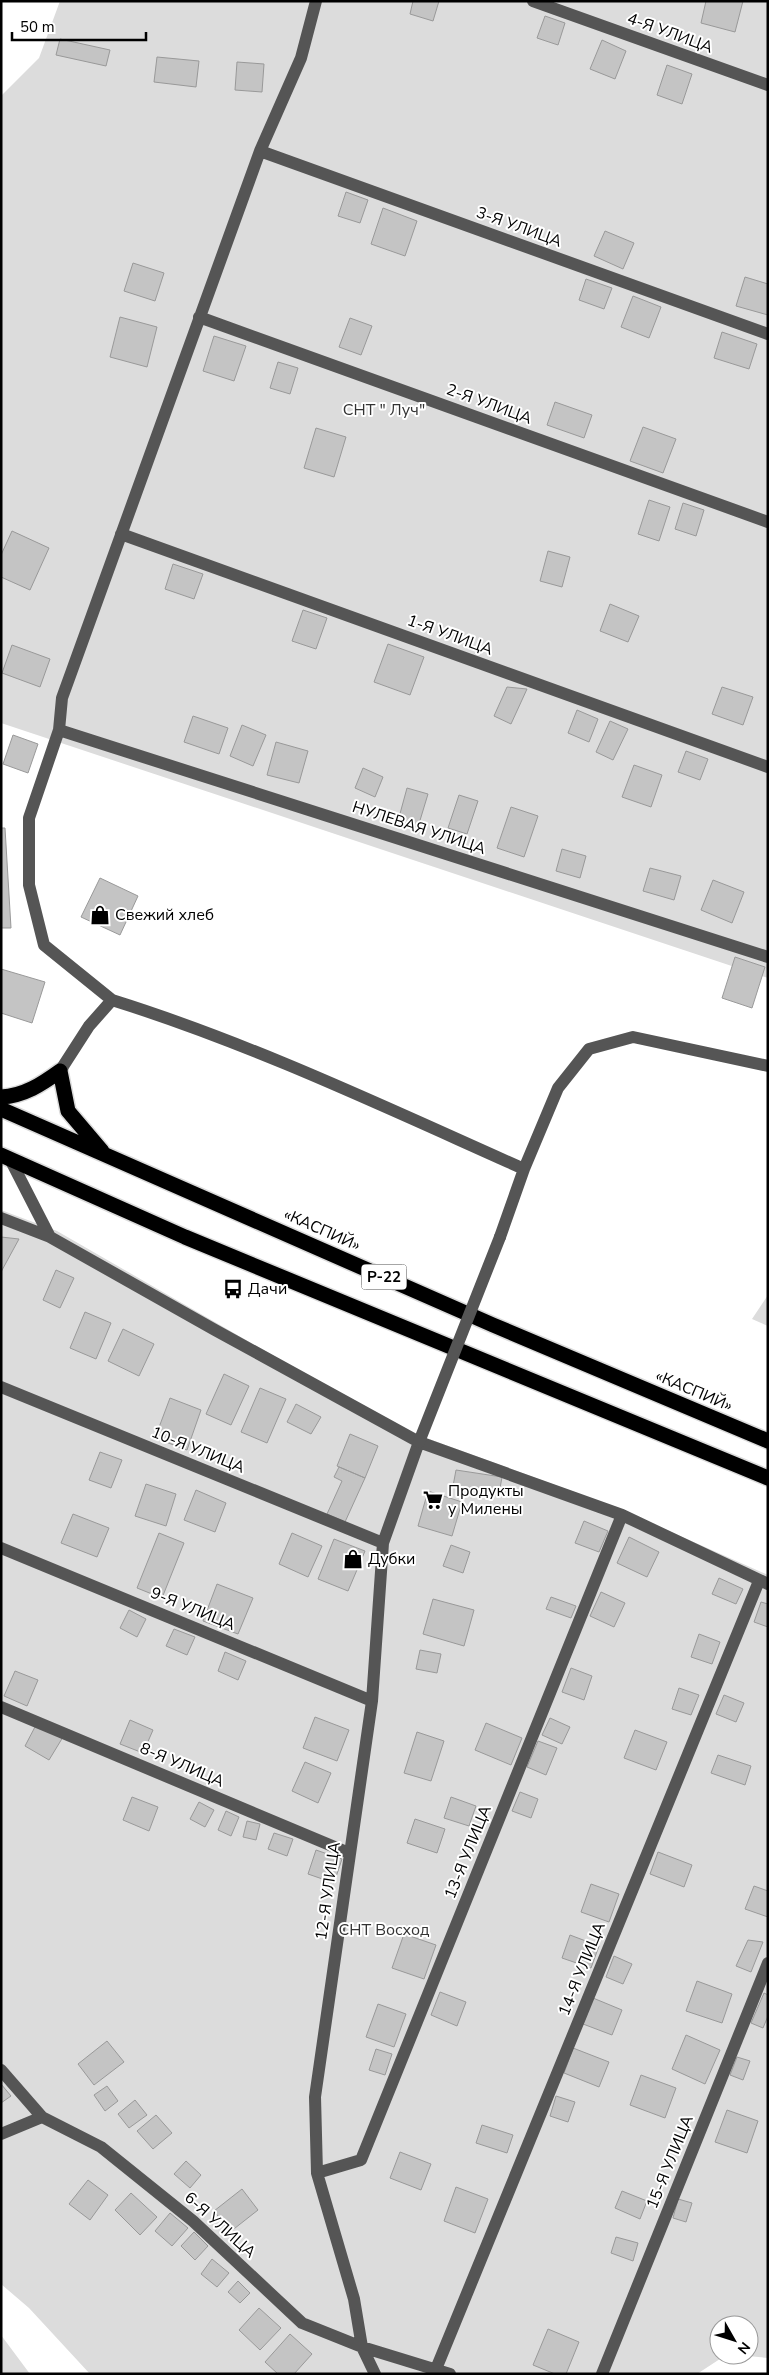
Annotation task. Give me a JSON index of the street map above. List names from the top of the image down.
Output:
{
  "streets": {
    "highway": ["«КАСПИЙ»", "Р-22"],
    "street": [
      "4-Я УЛИЦА",
      "3-Я УЛИЦА",
      "2-Я УЛИЦА",
      "1-Я УЛИЦА",
      "НУЛЕВАЯ УЛИЦА",
      "10-Я УЛИЦА",
      "9-Я УЛИЦА",
      "8-Я УЛИЦА",
      "13-Я УЛИЦА",
      "12-Я УЛИЦА",
      "14-Я УЛИЦА",
      "15-Я УЛИЦА",
      "6-Я УЛИЦА"
    ]
  },
  "crossings": [
    ["10-Я УЛИЦА", "12-Я УЛИЦА"],
    ["9-Я УЛИЦА", "12-Я УЛИЦА"],
    ["8-Я УЛИЦА", "12-Я УЛИЦА"],
    ["13-Я УЛИЦА", "12-Я УЛИЦА"],
    ["12-Я УЛИЦА", "6-Я УЛИЦА"],
    ["14-Я УЛИЦА", "6-Я УЛИЦА"]
  ],
  "parks": ["СНТ \" Луч\"", "СНТ Восход"],
  "places": {
    "shop": ["Свежий хлеб", "Дубки"],
    "bus stop": ["Дачи"],
    "supermarket": ["Продукты у Милены"]
  },
  "scale_bar": "50 m",
  "north": "bottom right"
}
